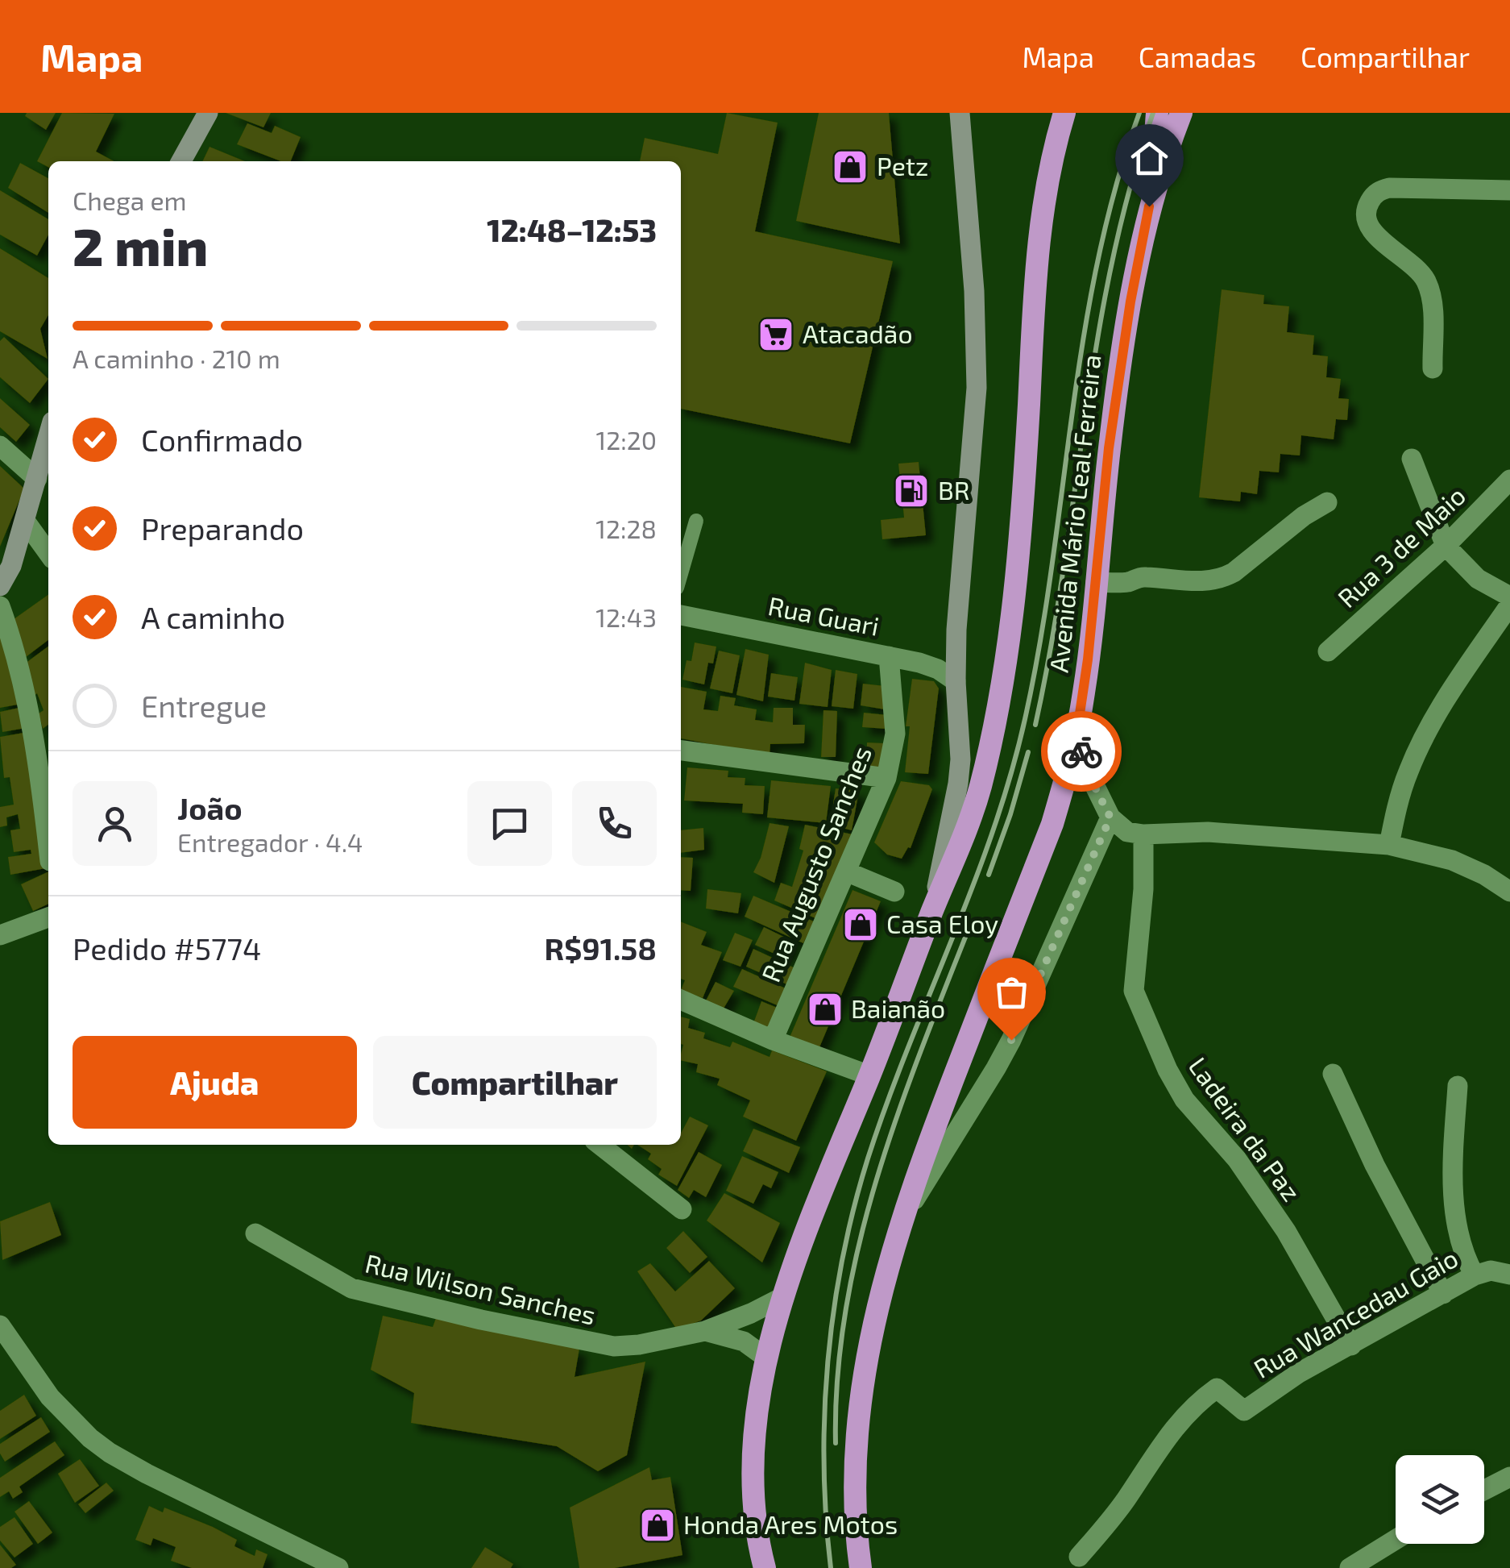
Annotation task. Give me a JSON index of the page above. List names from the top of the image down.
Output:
{
  "streets": {
    "highway": ["Avenida Mário Leal Ferreira"],
    "street": [
      "Rua 3 de Maio",
      "Rua Guari",
      "Rua Augusto Sanches",
      "Ladeira da Paz",
      "Rua Wilson Sanches",
      "Rua Wancedau Gaio"
    ]
  },
  "crossings": [
    ["Avenida Mário Leal Ferreira", "Rua Guari"],
    ["Avenida Mário Leal Ferreira", "Rua Wilson Sanches"],
    ["Rua Guari", "Rua Augusto Sanches"],
    ["Ladeira da Paz", "Rua Wancedau Gaio"]
  ],
  "places": {
    "shop": [
      "Petz",
      "Casa Eloy",
      "Baianão",
      "Honda Ares Motos"
    ],
    "supermarket": ["Atacadão"],
    "fuel station": ["BR"]
  },
  "page": {
    "header": "Mapa",
    "nav": ["Mapa", "Camadas", "Compartilhar"],
    "heading": ["2 min", "Chega em", "12:48–12:53"],
    "panel": [
      "João",
      "Entregador · 4.4",
      "Pedido #5774",
      "R$91.58"
    ],
    "bar": "A caminho · 210 m",
    "list": [
      ["Confirmado", "12:20"],
      ["Preparando", "12:28"],
      ["A caminho", "12:43"],
      "Entregue"
    ],
    "buttons": ["Ajuda", "Compartilhar"]
  }
}
